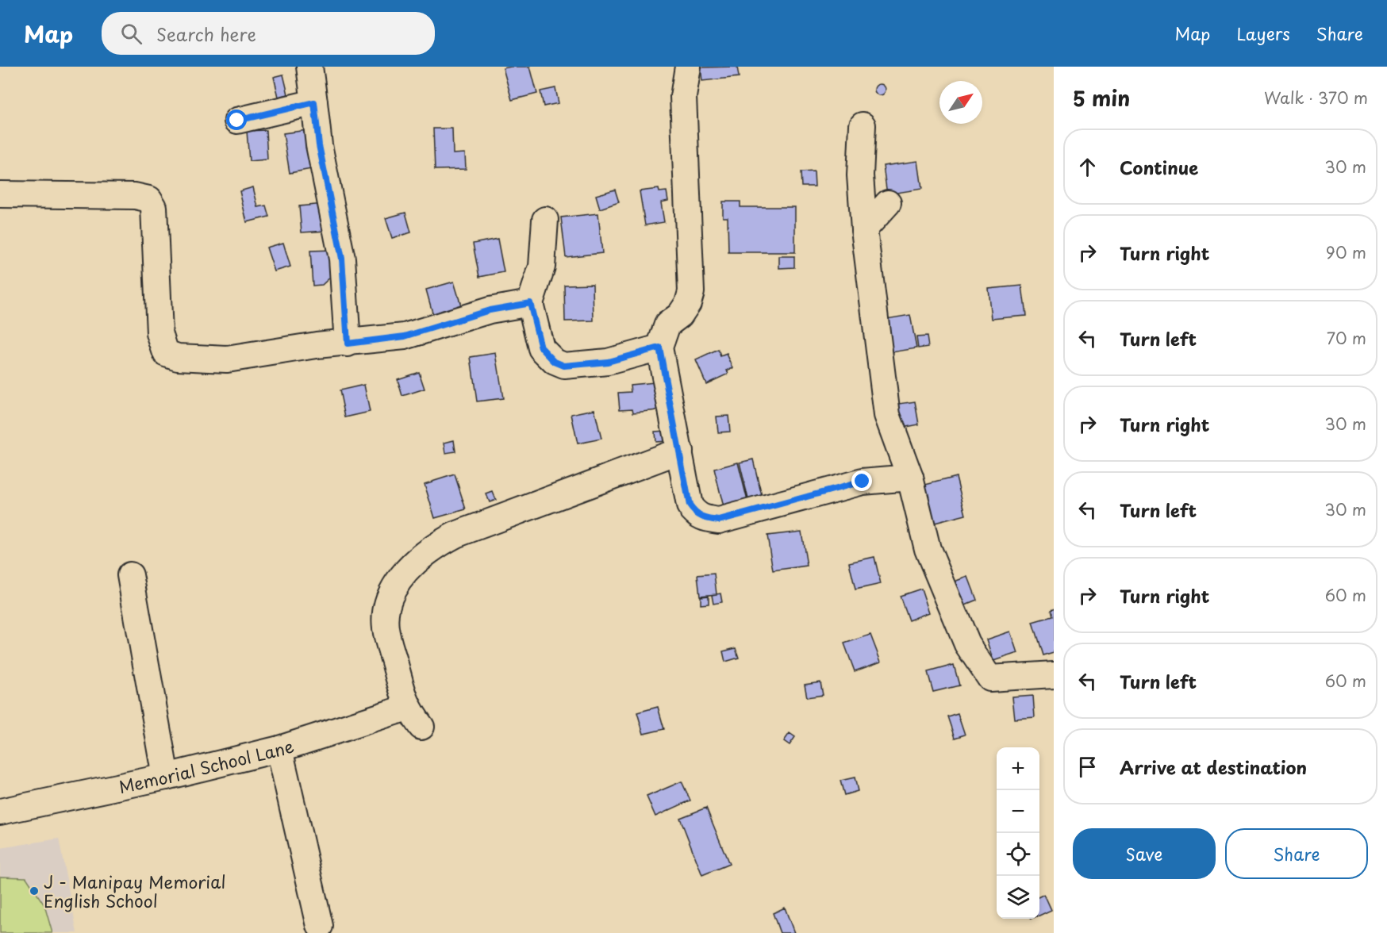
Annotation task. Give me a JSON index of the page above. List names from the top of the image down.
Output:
{
  "streets": {
    "street": ["Memorial School Lane"]
  },
  "places": ["J - Manipay Memorial English School"],
  "north": "top right",
  "page": {
    "header": "Map",
    "search": "Search here",
    "nav": ["Map", "Layers", "Share"],
    "heading": ["5 min", "Walk · 370 m"],
    "list": [
      ["Continue", "30 m"],
      ["Turn right", "90 m"],
      ["Turn left", "70 m"],
      ["Turn right", "30 m"],
      ["Turn left", "30 m"],
      ["Turn right", "60 m"],
      ["Turn left", "60 m"],
      "Arrive at destination"
    ],
    "map_buttons": ["+", "−"],
    "buttons": ["Save", "Share"]
  }
}
